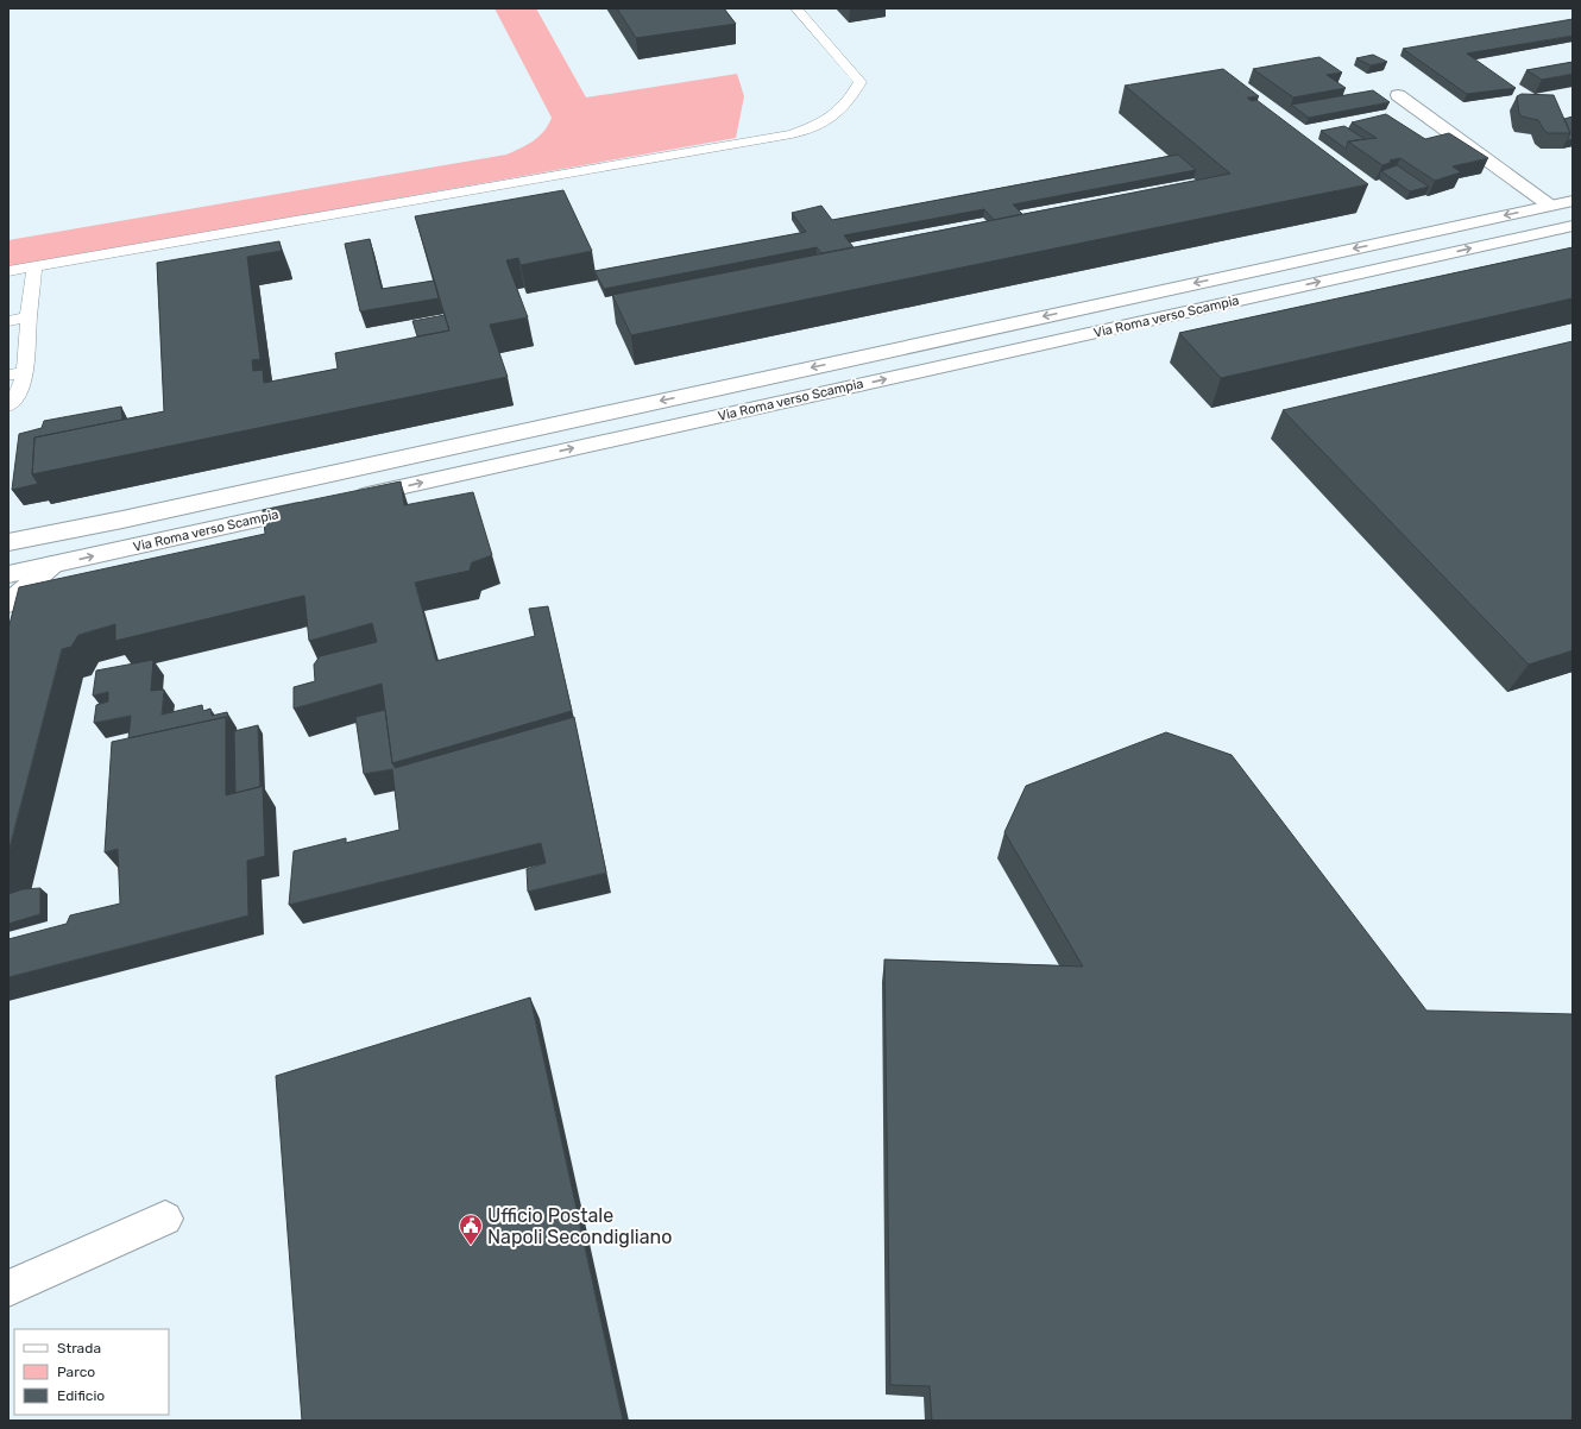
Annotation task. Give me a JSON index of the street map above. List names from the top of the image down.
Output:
{
  "streets": {
    "main road": ["Via Roma verso Scampia"]
  },
  "places": {
    "public building": ["Ufficio Postale Napoli Secondigliano"]
  },
  "legend": ["Strada", "Parco", "Edificio"]
}
